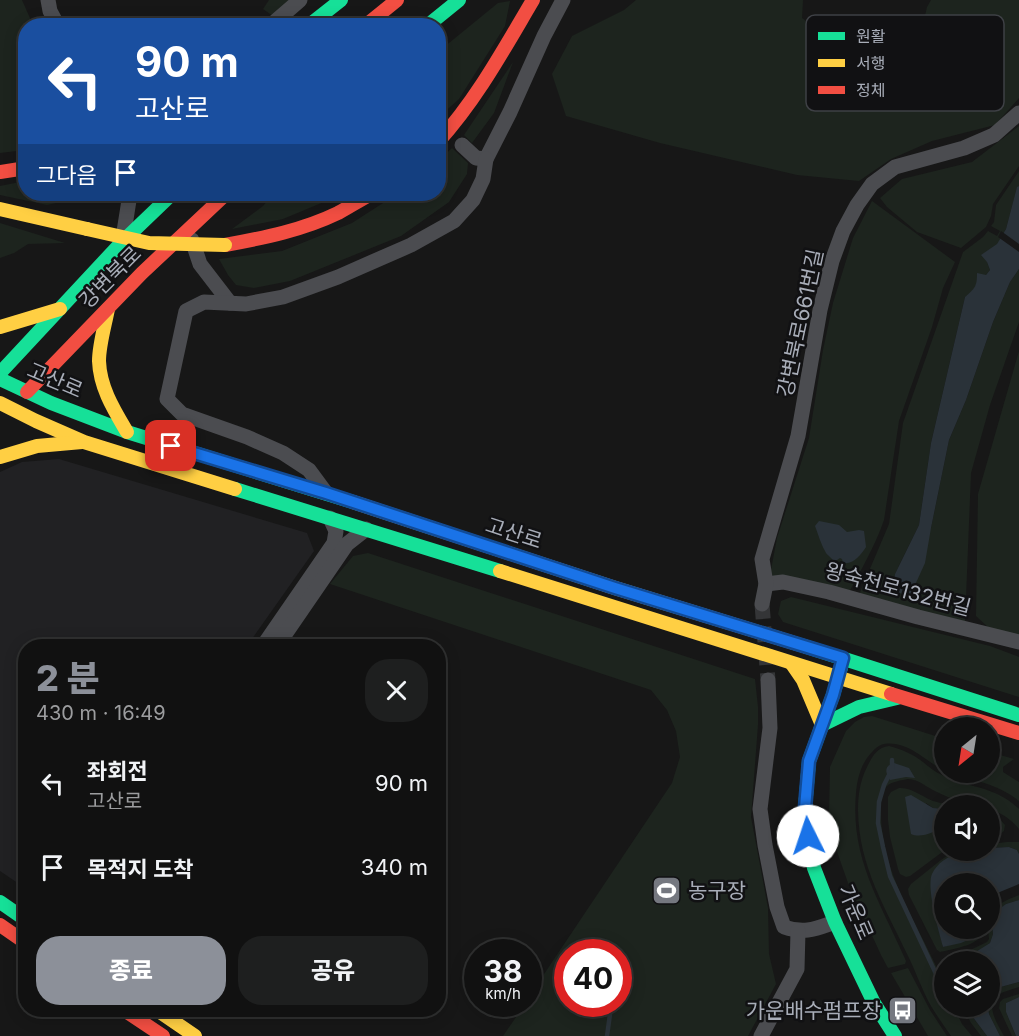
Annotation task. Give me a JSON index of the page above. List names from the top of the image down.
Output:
{
  "streets": {
    "main road": ["강변북로", "고산로", "가운로"],
    "street": ["강변북로661번길", "왕숙천로132번길"]
  },
  "crossings": [
    ["강변북로", "고산로"],
    ["강변북로661번길", "왕숙천로132번길"],
    ["고산로", "가운로"]
  ],
  "places": {
    "sports": ["농구장"],
    "bus stop": ["가운배수펌프장"]
  },
  "legend": ["원활", "서행", "정체"],
  "north": "bottom left",
  "page": {
    "turn": ["90 m", "고산로"],
    "then": "그다음",
    "heading": ["2 분", "430 m · 16:49"],
    "list": [
      {
        "name": "좌회전",
        "note": "고산로",
        "value": "90 m"
      },
      {
        "name": "목적지 도착",
        "value": "340 m"
      }
    ],
    "buttons": ["종료", "공유"],
    "speed": "38 km/h",
    "limit": "40"
  }
}
